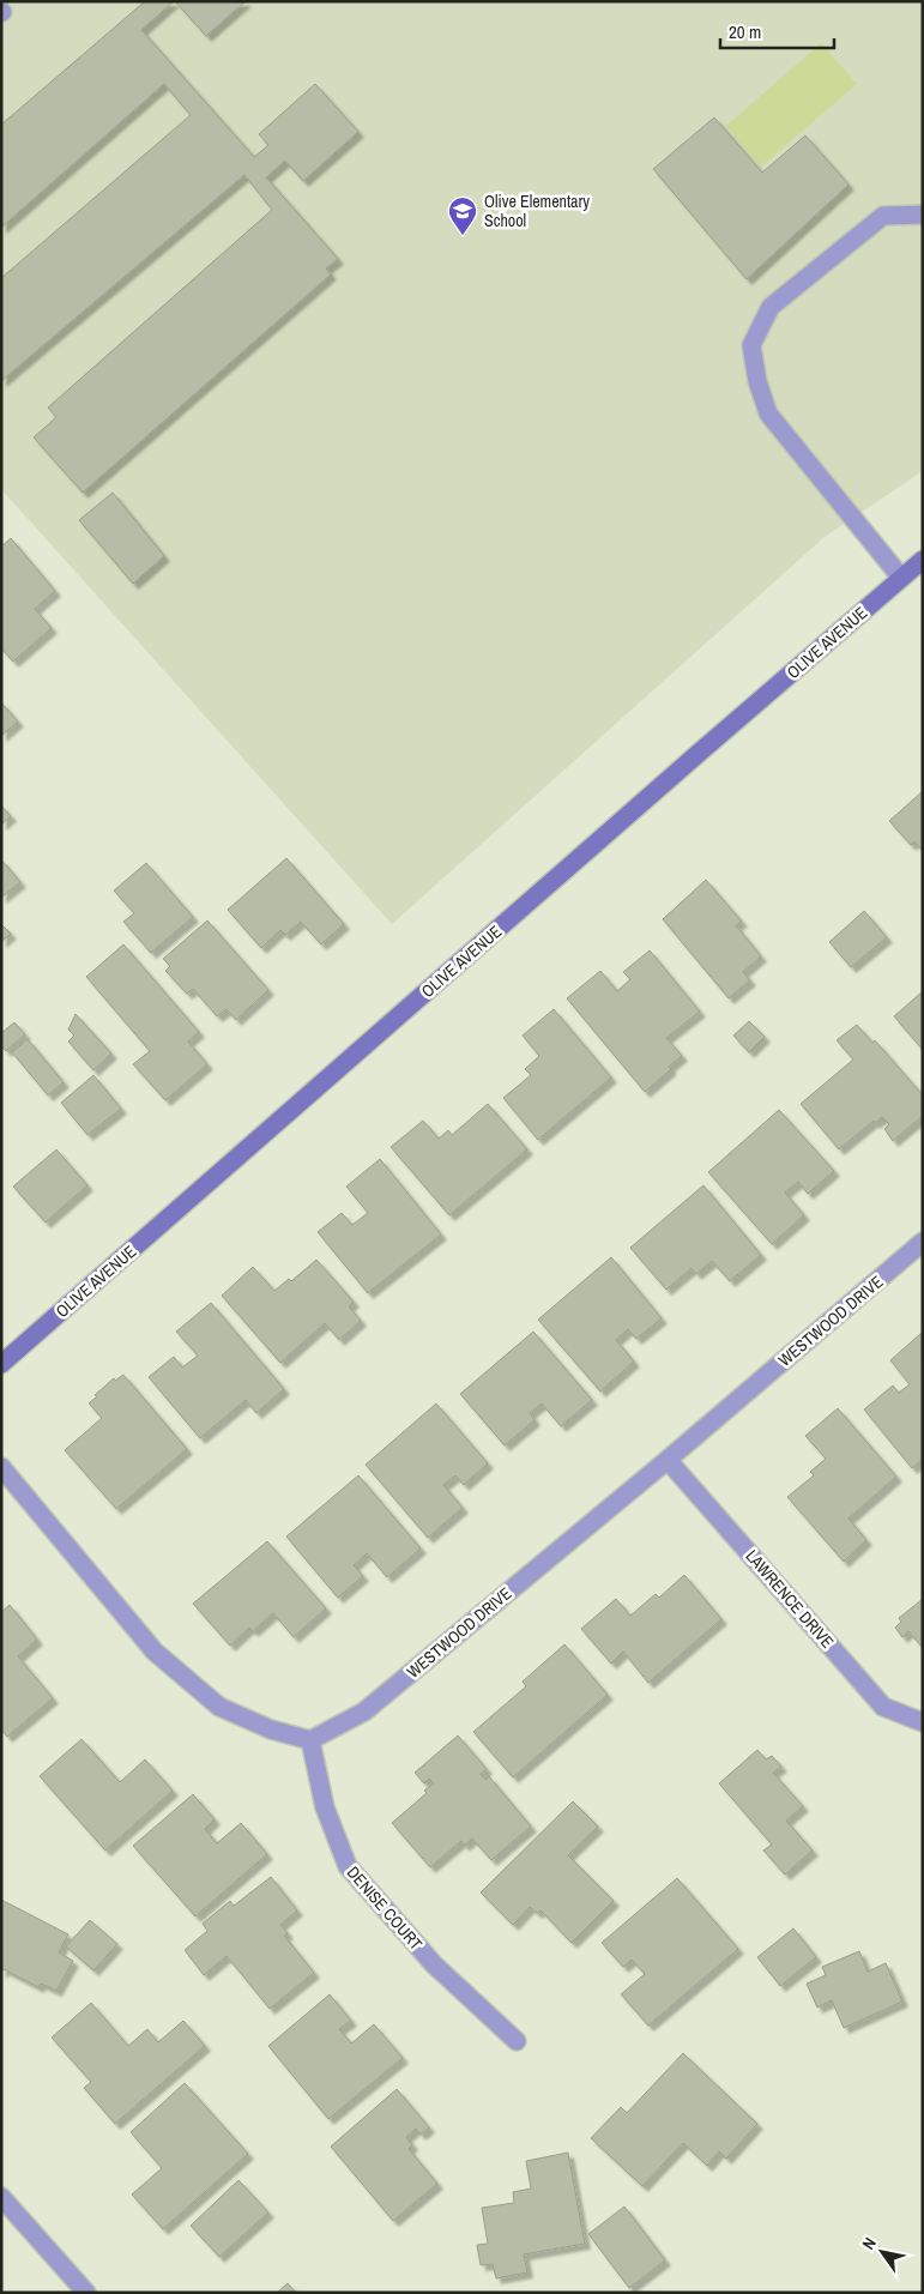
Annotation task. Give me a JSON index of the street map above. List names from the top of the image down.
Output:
{
  "streets": {
    "street": [
      "OLIVE AVENUE",
      "WESTWOOD DRIVE",
      "LAWRENCE DRIVE",
      "DENISE COURT"
    ]
  },
  "crossings": [
    ["WESTWOOD DRIVE", "LAWRENCE DRIVE"],
    ["WESTWOOD DRIVE", "DENISE COURT"]
  ],
  "places": {
    "school or university": ["Olive Elementary School"]
  },
  "scale_bar": "20 m",
  "north": "top left"
}
